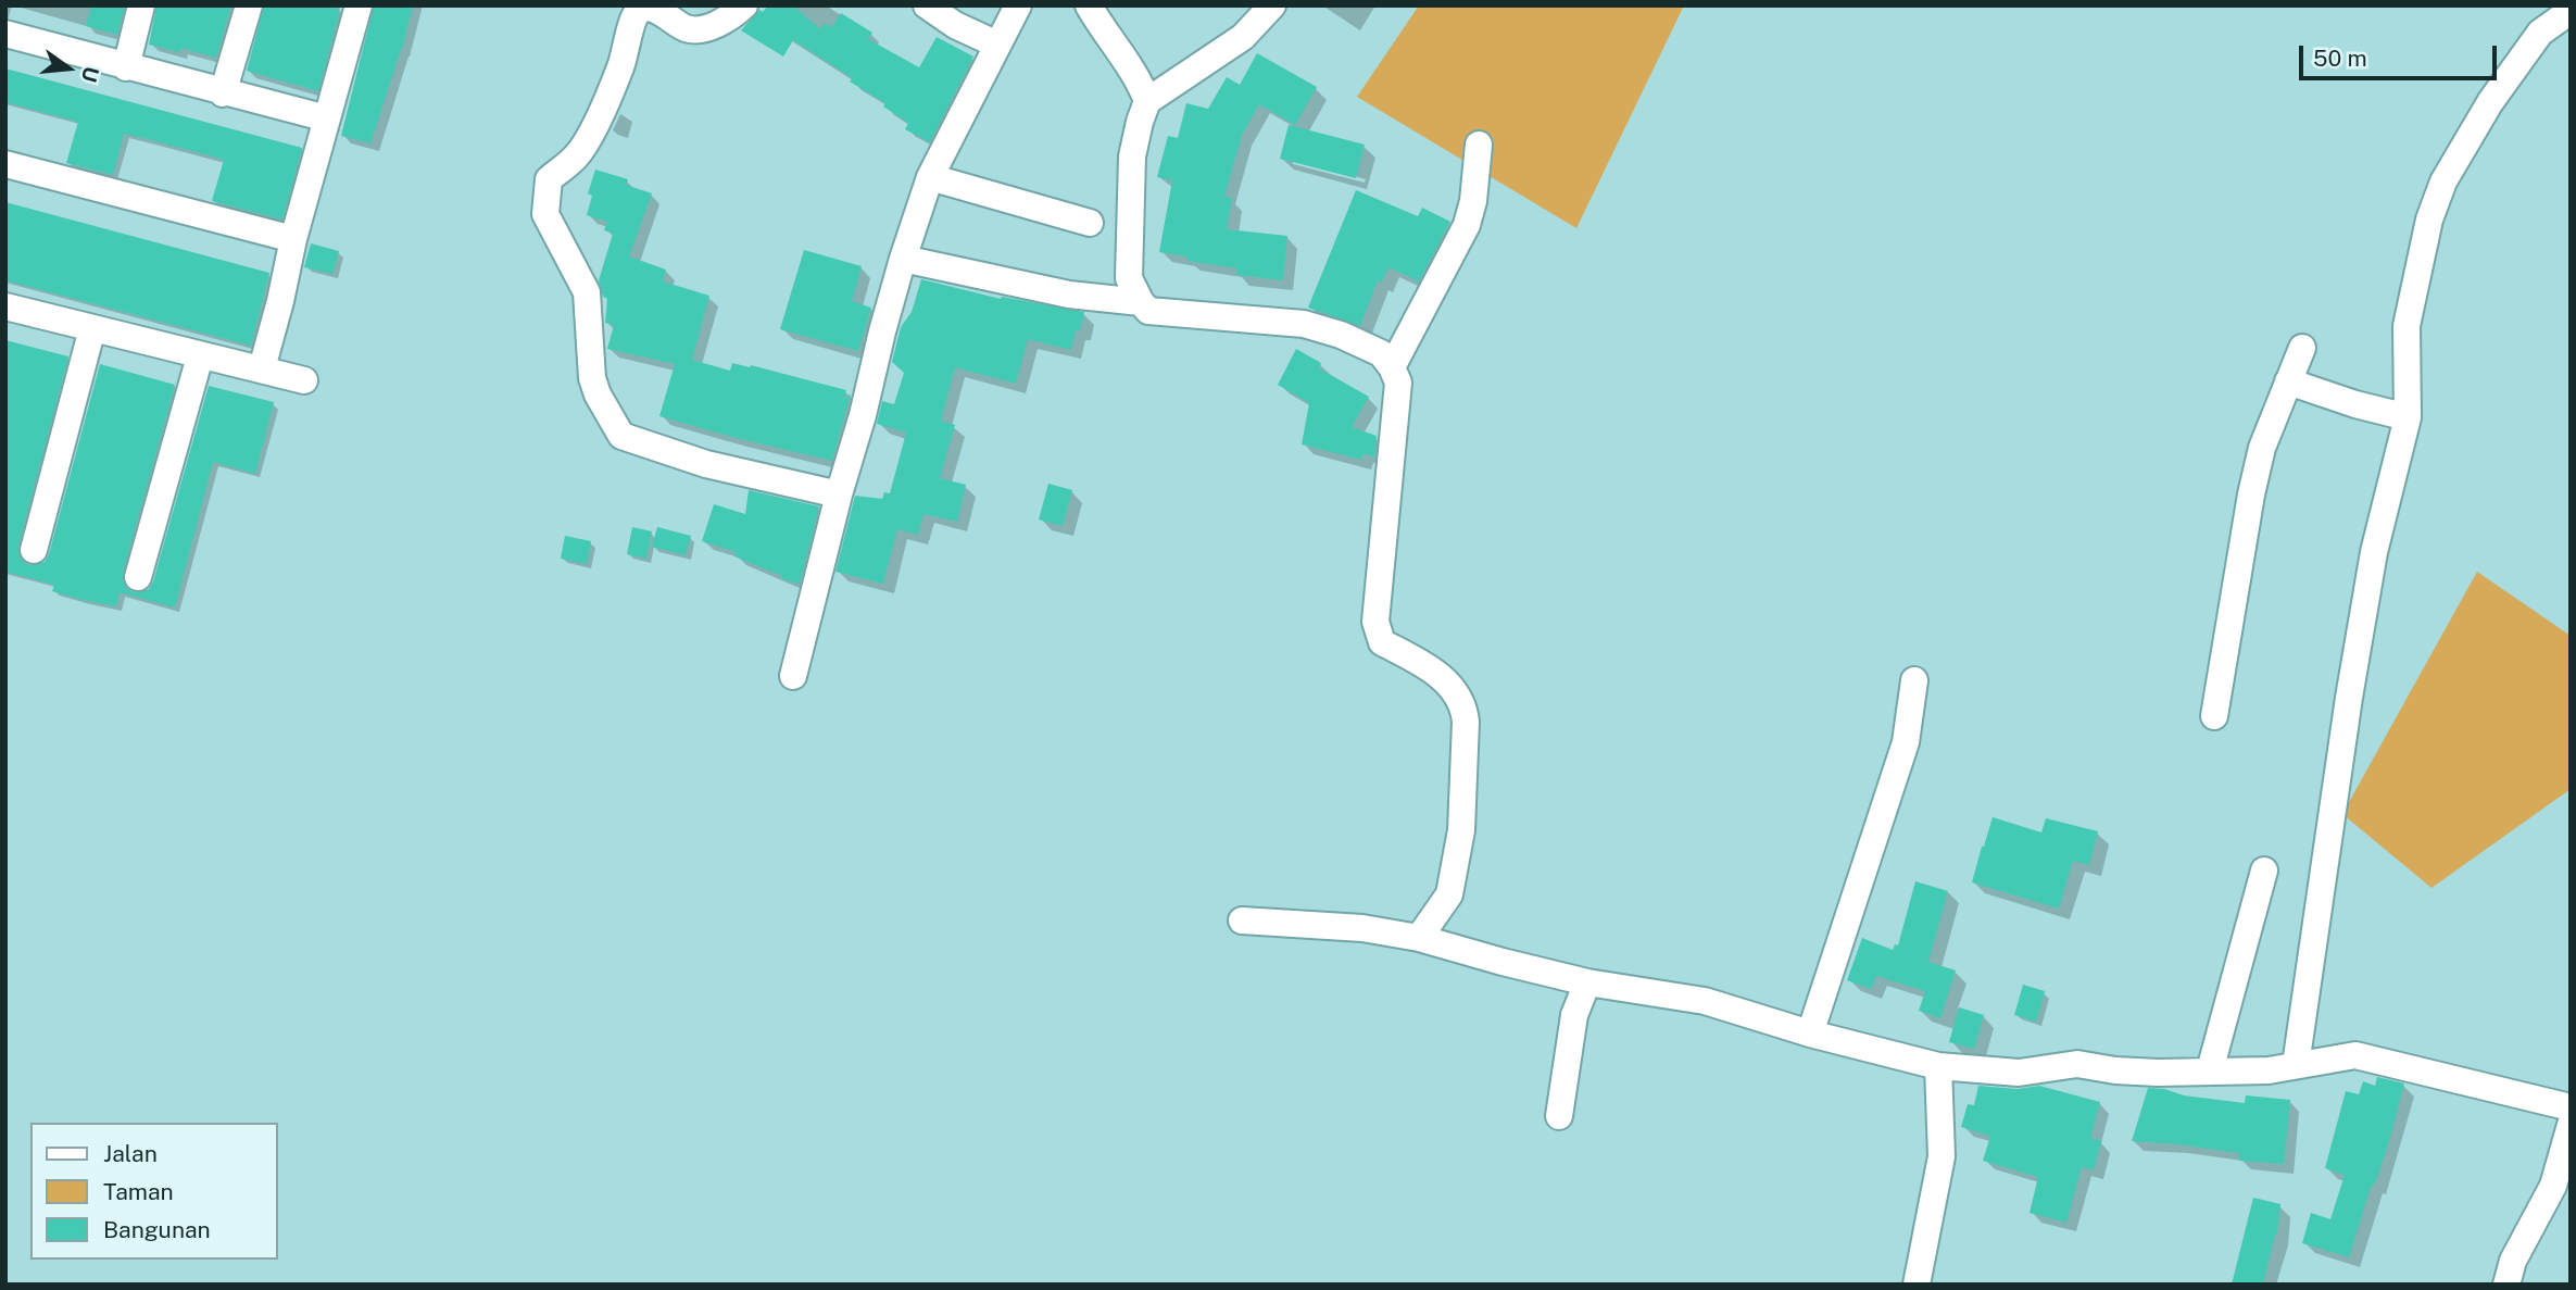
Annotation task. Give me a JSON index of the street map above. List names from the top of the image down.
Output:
{
  "legend": ["Jalan", "Taman", "Bangunan"],
  "scale_bar": "50 m",
  "north": "right"
}
